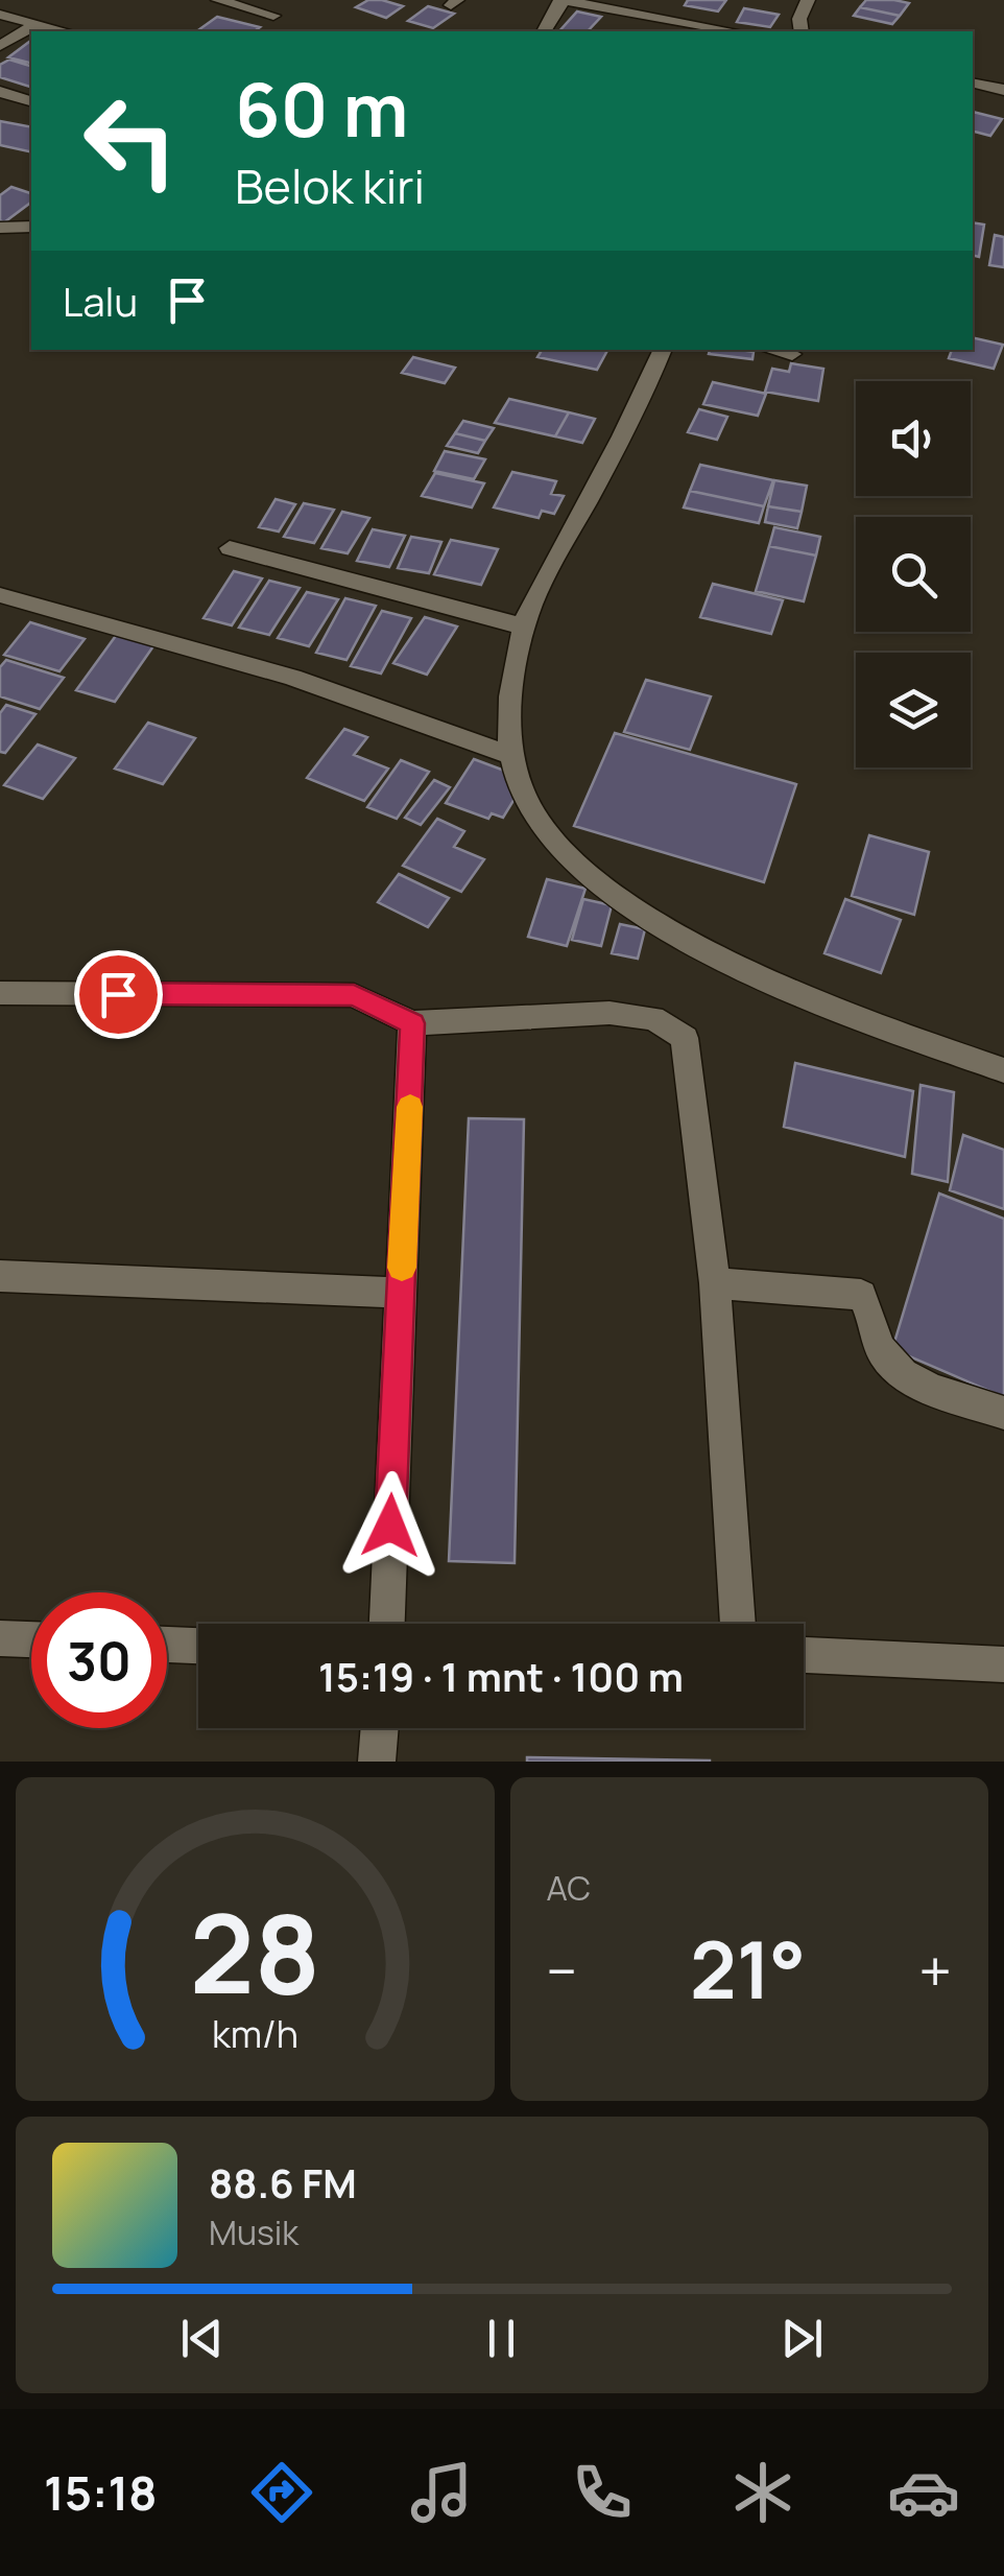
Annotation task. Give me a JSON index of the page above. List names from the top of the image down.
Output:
{
  "page": {
    "turn": ["60 m", "Belok kiri"],
    "then": "Lalu",
    "limit": "30",
    "trip": "15:19 · 1 mnt · 100 m",
    "tile": "AC",
    "heat": ["−", "21°", "+"],
    "song": ["88.6 FM", "Musik"],
    "tabs": "15:18",
    "gauge": ["28", "km/h"]
  }
}
